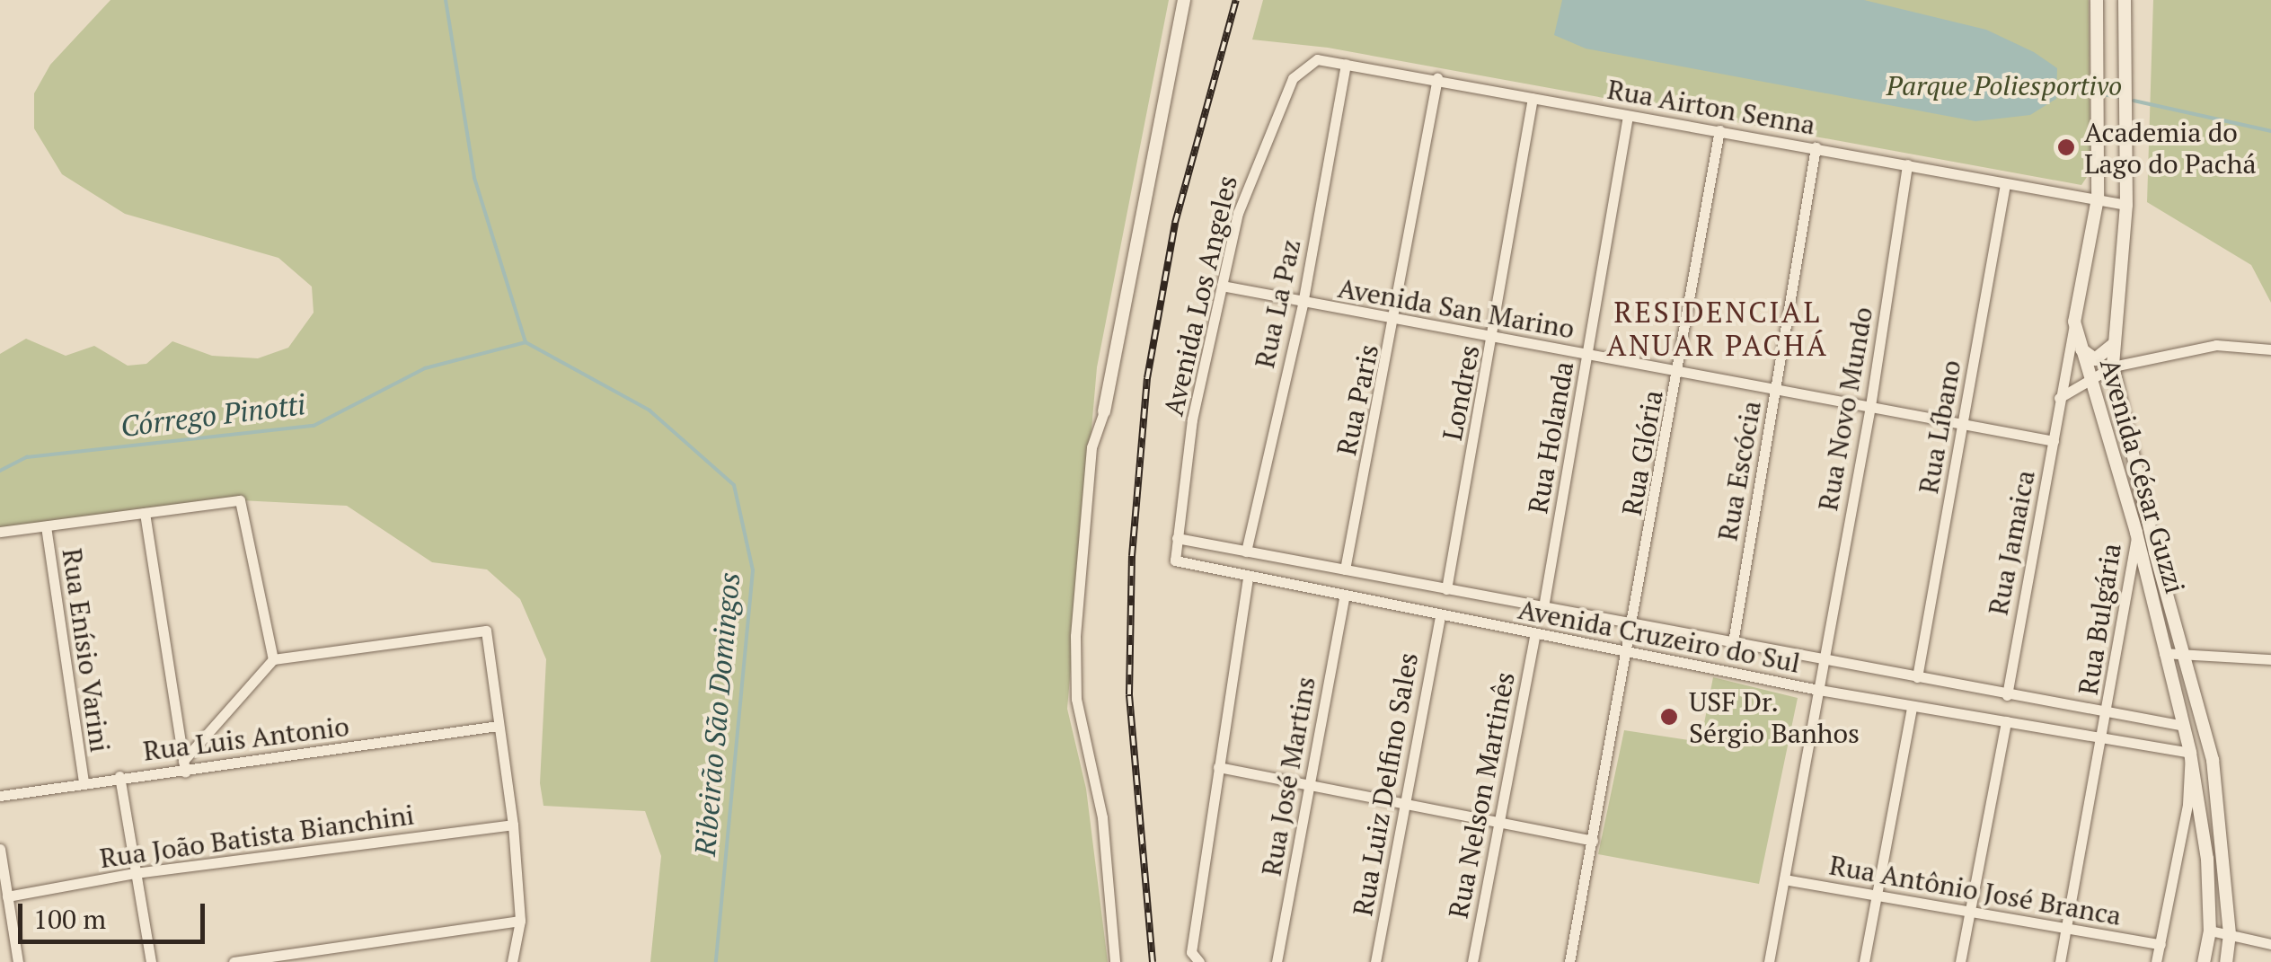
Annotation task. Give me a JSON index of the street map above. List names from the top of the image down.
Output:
{
  "streets": {
    "street": [
      "Rua Airton Senna",
      "Avenida Los Angeles",
      "Rua La Paz",
      "Avenida San Marino",
      "Londres",
      "Rua Paris",
      "Rua Novo Mundo",
      "Rua Líbano",
      "Rua Holanda",
      "Rua Glória",
      "Rua Escócia",
      "Avenida César Guzzi",
      "Rua Jamaica",
      "Rua Bulgária",
      "Avenida Cruzeiro do Sul",
      "Rua Enísio Varini",
      "Rua Luis Antonio",
      "Rua José Martins",
      "Rua Luiz Delfino Sales",
      "Rua Nelson Martinês",
      "Rua João Batista Bianchini",
      "Rua Antônio José Branca"
    ]
  },
  "crossings": [
    ["Rua Airton Senna", "Avenida Los Angeles"],
    ["Rua Airton Senna", "Rua La Paz"],
    ["Rua Airton Senna", "Londres"],
    ["Rua Airton Senna", "Rua Paris"],
    ["Rua Airton Senna", "Rua Novo Mundo"],
    ["Rua Airton Senna", "Rua Líbano"],
    ["Rua Airton Senna", "Rua Holanda"],
    ["Rua Airton Senna", "Rua Glória"],
    ["Rua Airton Senna", "Rua Escócia"],
    ["Rua Airton Senna", "Avenida César Guzzi"],
    ["Avenida Los Angeles", "Avenida San Marino"],
    ["Avenida Los Angeles", "Avenida Cruzeiro do Sul"],
    ["Rua La Paz", "Avenida San Marino"],
    ["Rua La Paz", "Avenida Cruzeiro do Sul"],
    ["Avenida San Marino", "Londres"],
    ["Avenida San Marino", "Rua Paris"],
    ["Avenida San Marino", "Rua Novo Mundo"],
    ["Avenida San Marino", "Rua Líbano"],
    ["Avenida San Marino", "Rua Holanda"],
    ["Avenida San Marino", "Rua Glória"],
    ["Avenida San Marino", "Rua Escócia"],
    ["Avenida San Marino", "Rua Jamaica"],
    ["Londres", "Avenida Cruzeiro do Sul"],
    ["Rua Paris", "Avenida Cruzeiro do Sul"],
    ["Rua Novo Mundo", "Avenida Cruzeiro do Sul"],
    ["Rua Novo Mundo", "Rua Antônio José Branca"],
    ["Rua Líbano", "Avenida Cruzeiro do Sul"],
    ["Rua Holanda", "Avenida Cruzeiro do Sul"],
    ["Rua Glória", "Avenida Cruzeiro do Sul"],
    ["Rua Escócia", "Avenida Cruzeiro do Sul"],
    ["Avenida César Guzzi", "Rua Jamaica"],
    ["Avenida César Guzzi", "Rua Bulgária"],
    ["Avenida César Guzzi", "Avenida Cruzeiro do Sul"],
    ["Rua Jamaica", "Avenida Cruzeiro do Sul"],
    ["Rua Bulgária", "Avenida Cruzeiro do Sul"],
    ["Rua Bulgária", "Rua Antônio José Branca"],
    ["Avenida Cruzeiro do Sul", "Rua José Martins"],
    ["Avenida Cruzeiro do Sul", "Rua Luiz Delfino Sales"],
    ["Avenida Cruzeiro do Sul", "Rua Nelson Martinês"],
    ["Rua Enísio Varini", "Rua Luis Antonio"]
  ],
  "districts": ["RESIDENCIAL ANUAR PACHÁ"],
  "water": ["Córrego Pinotti", "Ribeirão São Domingos"],
  "parks": ["Parque Poliesportivo"],
  "places": ["Academia do Lago do Pachá", "USF Dr. Sérgio Banhos"],
  "scale_bar": "100 m"
}
